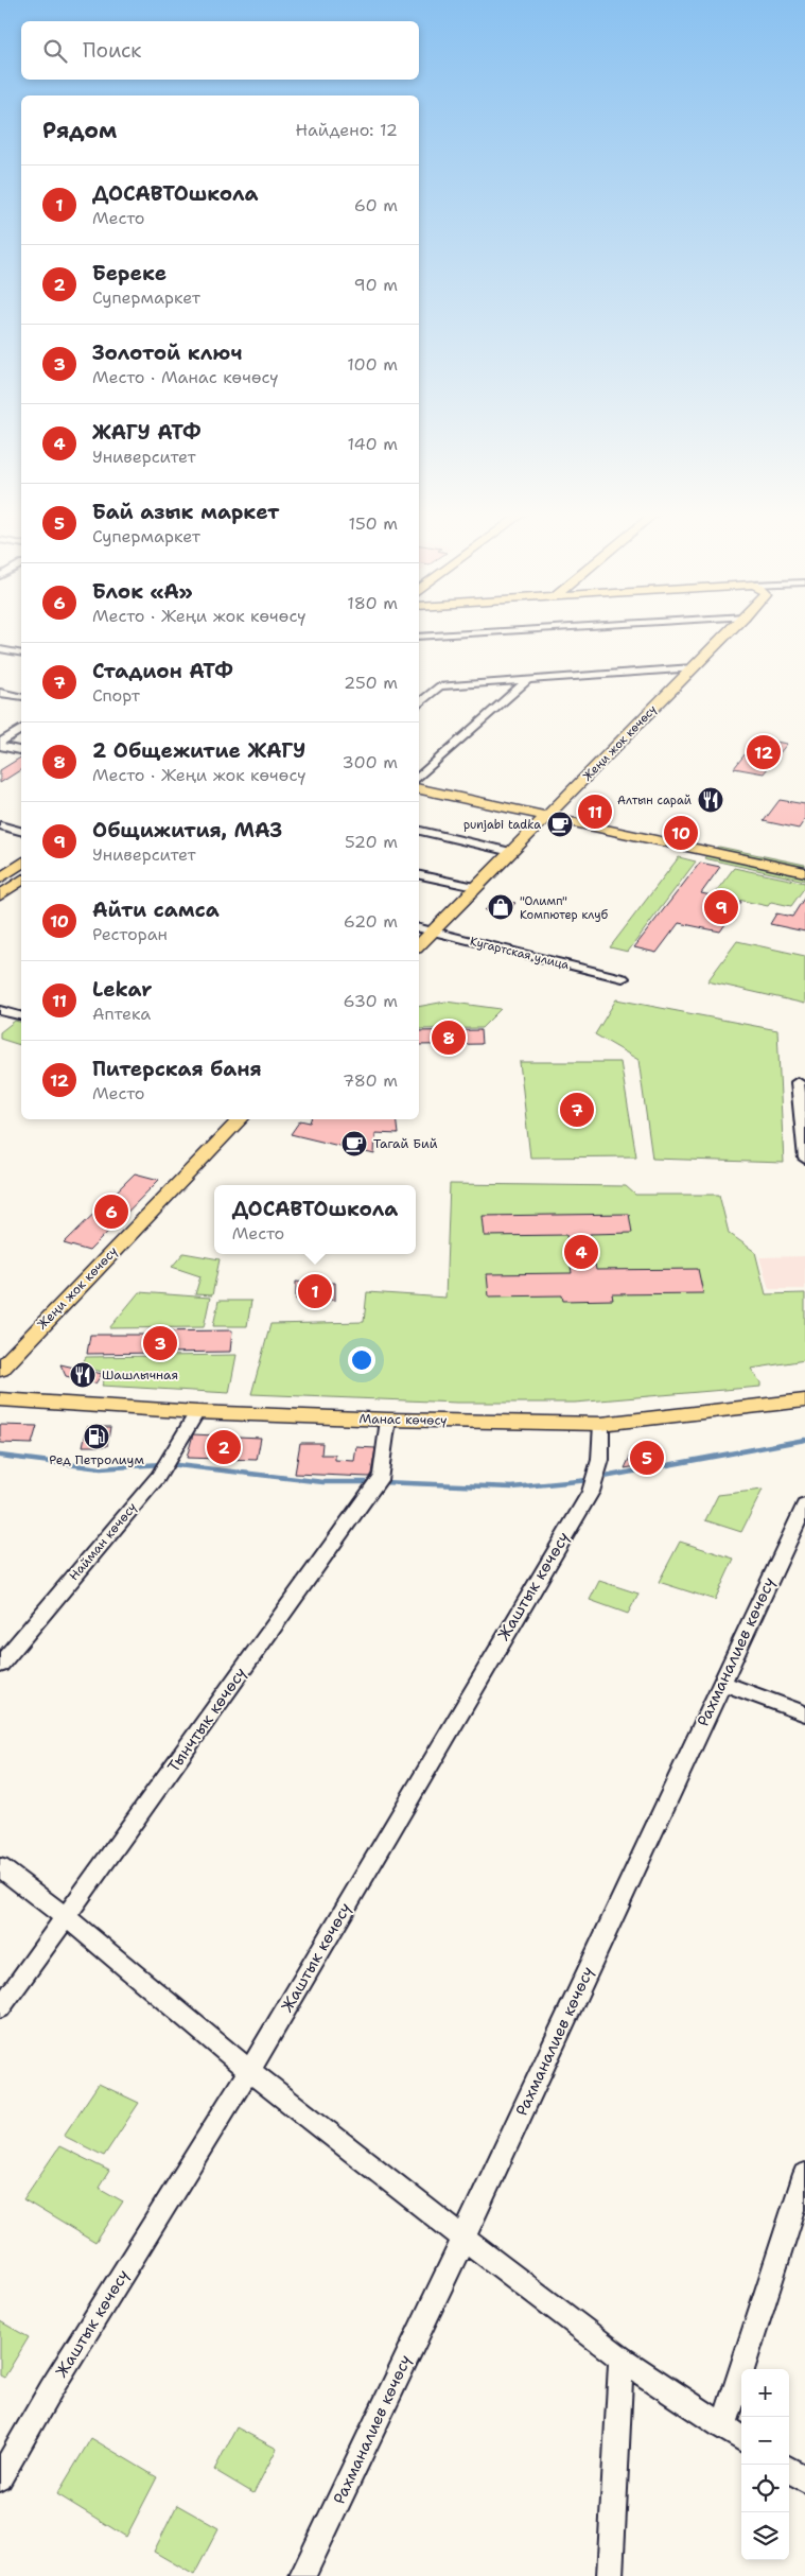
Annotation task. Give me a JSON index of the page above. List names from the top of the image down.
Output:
{
  "streets": {
    "main road": ["Жеңи жок көчөсү", "Манас көчөсү"],
    "street": [
      "Кугартская улица",
      "Найман көчөсү",
      "Жаштык көчөсү",
      "Рахманалиев көчөсү",
      "Тынчтык көчөсү"
    ]
  },
  "crossings": [
    ["Жеңи жок көчөсү", "Кугартская улица"],
    ["Манас көчөсү", "Найман көчөсү"],
    ["Манас көчөсү", "Жаштык көчөсү"],
    ["Манас көчөсү", "Тынчтык көчөсү"]
  ],
  "places": {
    "restaurant": ["Алтын сарай", "Шашлычная"],
    "cafe": ["punjabi tadka", "Тагай Бий"],
    "shop": ["\"Олимп\" Компютер клуб"],
    "fuel station": ["Ред Петролиум"]
  },
  "page": {
    "search": "Поиск",
    "heading": ["Рядом", "Найдено: 12"],
    "list": [
      {
        "mark": "1",
        "name": "ДОСАВТОшкола",
        "note": "Место",
        "value": "60 m"
      },
      {
        "mark": "2",
        "name": "Береке",
        "note": "Супермаркет",
        "value": "90 m"
      },
      {
        "mark": "3",
        "name": "Золотой ключ",
        "note": "Место · Манас көчөсү",
        "value": "100 m"
      },
      {
        "mark": "4",
        "name": "ЖАГУ АТФ",
        "note": "Университет",
        "value": "140 m"
      },
      {
        "mark": "5",
        "name": "Бай азык маркет",
        "note": "Супермаркет",
        "value": "150 m"
      },
      {
        "mark": "6",
        "name": "Блок «А»",
        "note": "Место · Жеңи жок көчөсү",
        "value": "180 m"
      },
      {
        "mark": "7",
        "name": "Стадион АТФ",
        "note": "Спорт",
        "value": "250 m"
      },
      {
        "mark": "8",
        "name": "2 Общежитие ЖАГУ",
        "note": "Место · Жеңи жок көчөсү",
        "value": "300 m"
      },
      {
        "mark": "9",
        "name": "Общижития, МАЗ",
        "note": "Университет",
        "value": "520 m"
      },
      {
        "mark": "10",
        "name": "Айти самса",
        "note": "Ресторан",
        "value": "620 m"
      },
      {
        "mark": "11",
        "name": "Lekar",
        "note": "Аптека",
        "value": "630 m"
      },
      {
        "mark": "12",
        "name": "Питерская баня",
        "note": "Место",
        "value": "780 m"
      }
    ],
    "pins": [
      "12",
      "11",
      "10",
      "9",
      "8",
      "7",
      "6",
      "4",
      "1",
      "3",
      "2",
      "5"
    ],
    "popup": ["ДОСАВТОшкола", "Место"],
    "map_buttons": ["+", "−"]
  }
}
